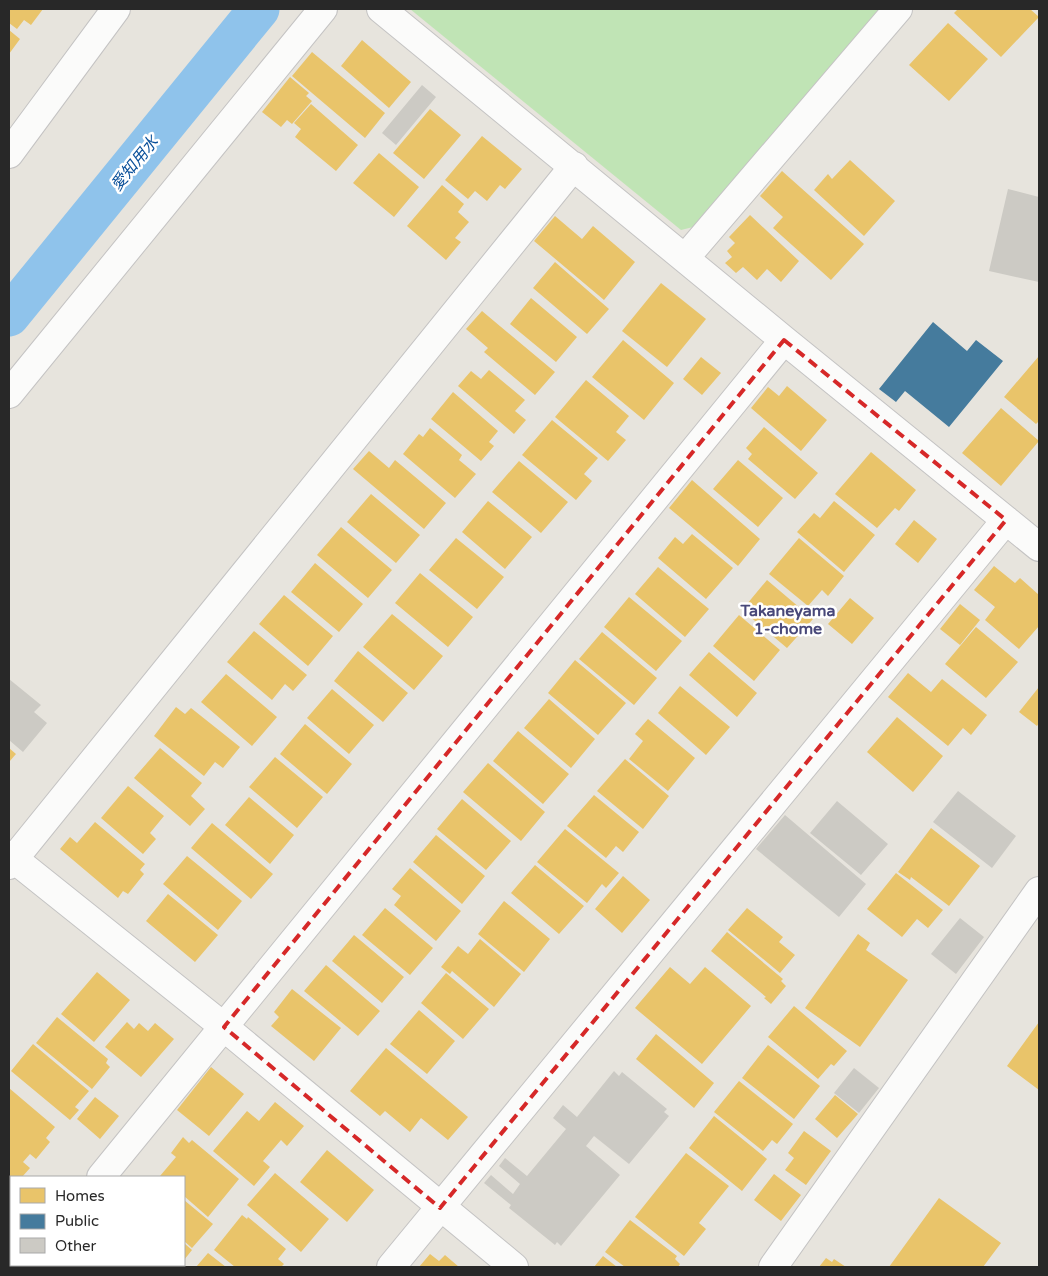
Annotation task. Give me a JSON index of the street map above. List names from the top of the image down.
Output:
{
  "districts": ["Takaneyama 1-chome"],
  "water": ["愛知用水"],
  "legend": ["Homes", "Public", "Other"]
}
